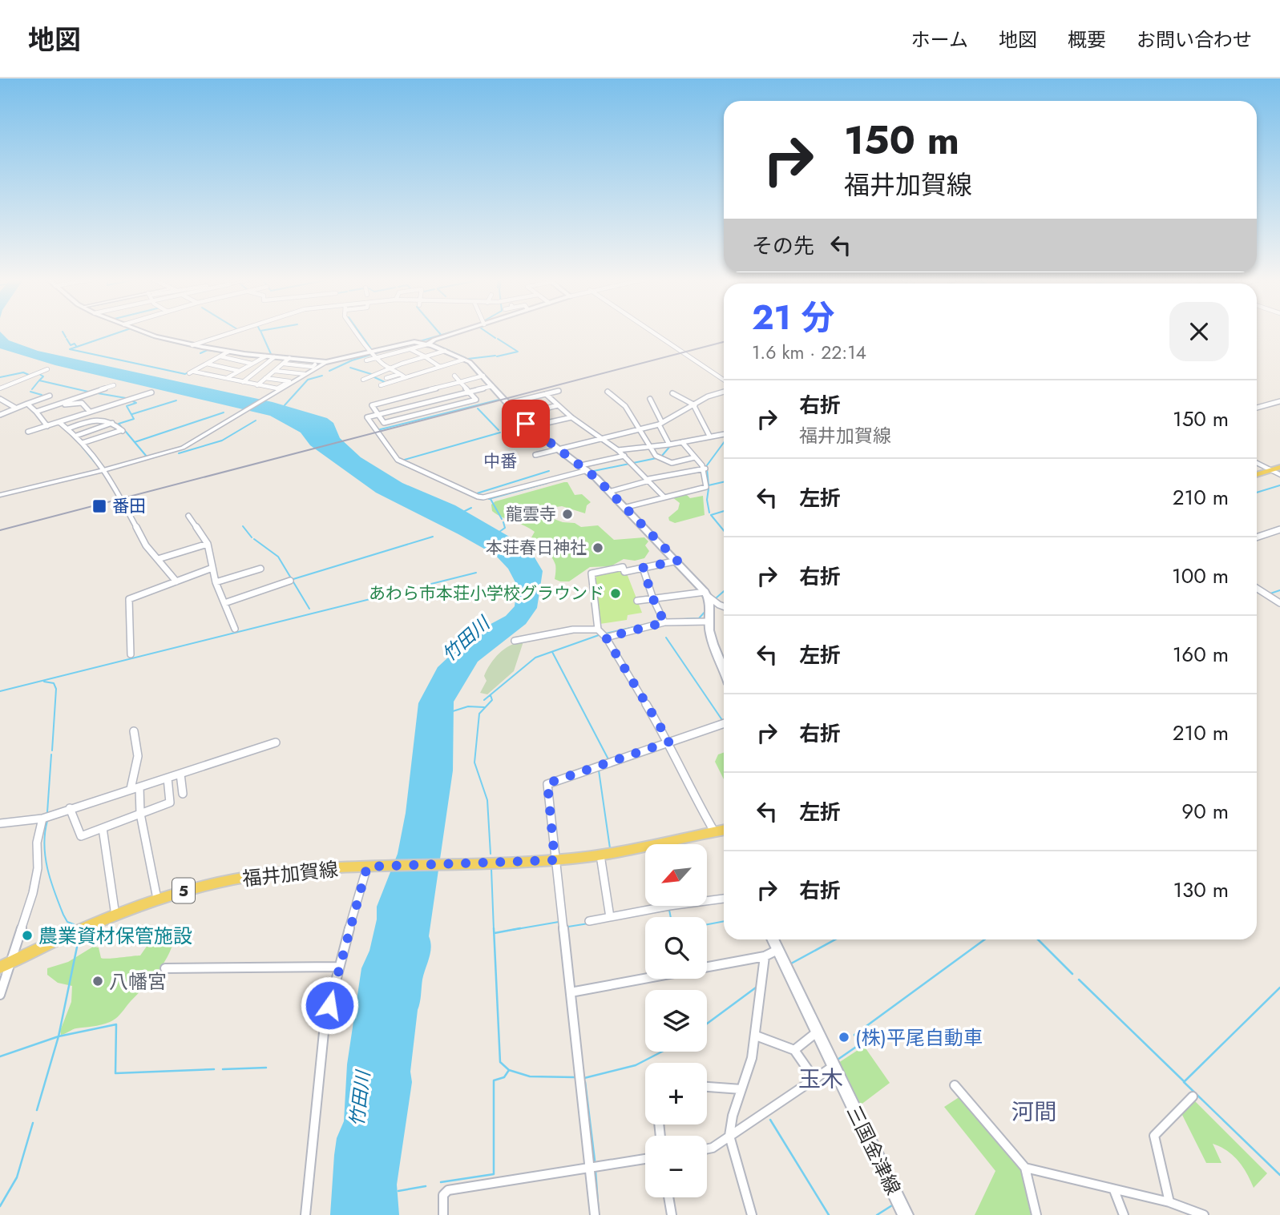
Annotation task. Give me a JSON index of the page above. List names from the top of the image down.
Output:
{
  "streets": {
    "main road": ["福井加賀線", "5", "三国金津線"]
  },
  "districts": ["中番", "玉木", "河間"],
  "water": ["竹田川"],
  "places": {
    "transit": ["番田"],
    "other": [
      "龍雲寺",
      "本荘春日神社",
      "あわら市本荘小学校グラウンド",
      "農業資材保管施設",
      "八幡宮",
      "(株)平尾自動車"
    ]
  },
  "north": "bottom left",
  "page": {
    "header": "地図",
    "nav": [
      "ホーム",
      "地図",
      "概要",
      "お問い合わせ"
    ],
    "turn": ["150 m", "福井加賀線"],
    "then": "その先",
    "heading": ["21 分", "1.6 km · 22:14"],
    "list": [
      {
        "name": "右折",
        "note": "福井加賀線",
        "value": "150 m"
      },
      {
        "name": "左折",
        "value": "210 m"
      },
      {
        "name": "右折",
        "value": "100 m"
      },
      {
        "name": "左折",
        "value": "160 m"
      },
      {
        "name": "右折",
        "value": "210 m"
      },
      {
        "name": "左折",
        "value": "90 m"
      },
      {
        "name": "右折",
        "value": "130 m"
      }
    ],
    "map_buttons": ["+", "−"]
  }
}
